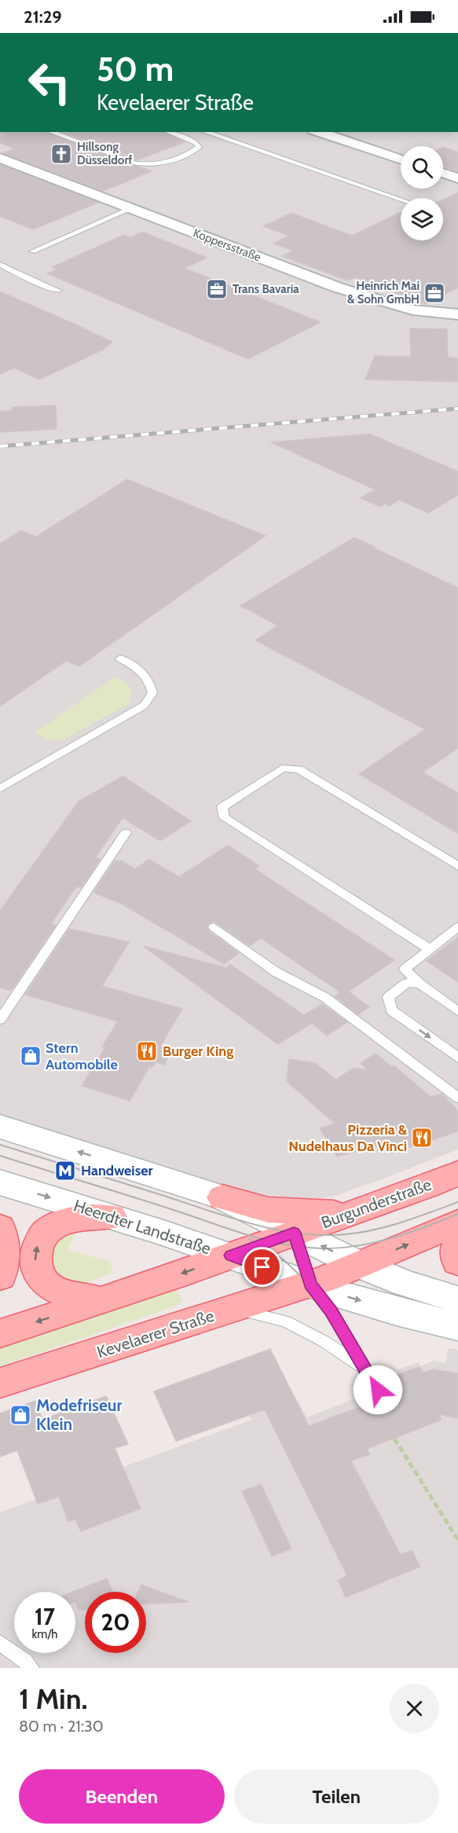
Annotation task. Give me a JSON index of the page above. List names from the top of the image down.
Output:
{
  "streets": {
    "main road": ["Burgunderstraße", "Heerdter Landstraße", "Kevelaerer Straße"],
    "street": ["Koppersstraße"]
  },
  "crossings": [
    ["Heerdter Landstraße", "Kevelaerer Straße"]
  ],
  "places": {
    "church": ["Hillsong Düsseldorf"],
    "office": ["Trans Bavaria", "Heinrich Mai & Sohn GmbH"],
    "restaurant": ["Burger King", "Pizzeria & Nudelhaus Da Vinci"],
    "shop": ["Stern Automobile", "Modefriseur Klein"],
    "metro station": ["Handweiser"]
  },
  "page": {
    "status": "21:29",
    "turn": ["50 m", "Kevelaerer Straße"],
    "speed": "17 km/h",
    "limit": "20",
    "heading": ["1 Min.", "80 m · 21:30"],
    "buttons": ["Beenden", "Teilen"]
  }
}
